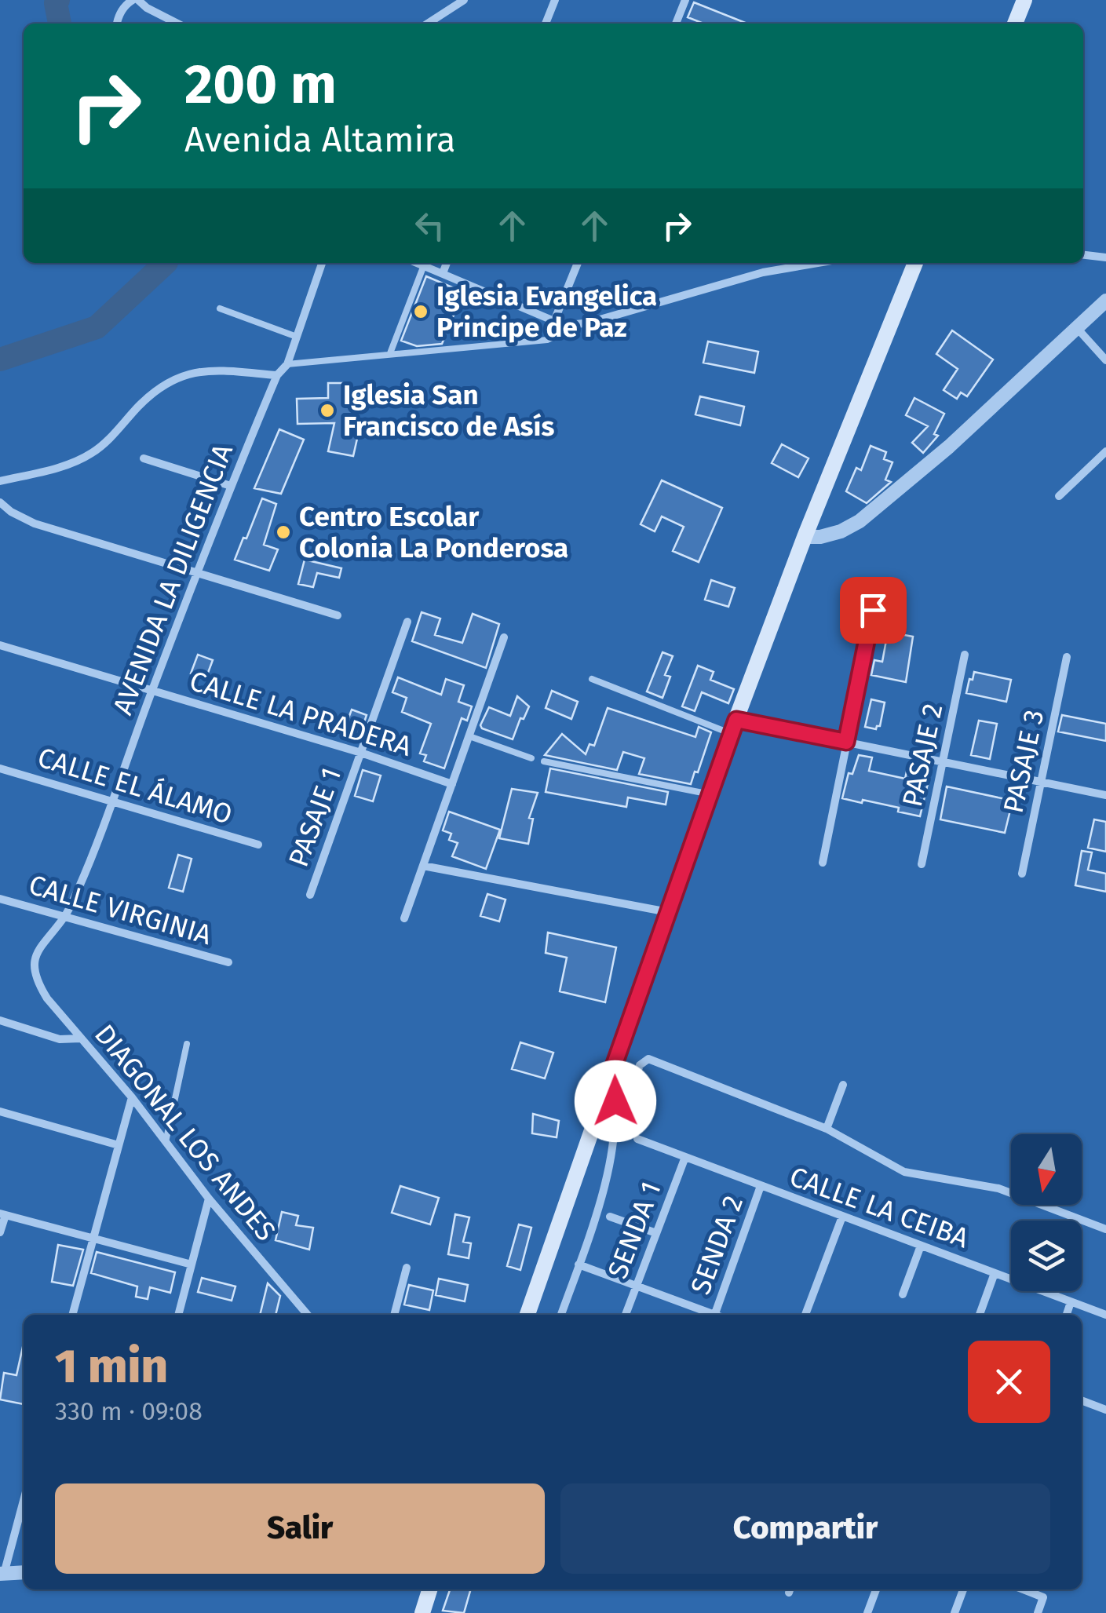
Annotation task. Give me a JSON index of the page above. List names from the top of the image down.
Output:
{
  "streets": {
    "street": [
      "AVENIDA LA DILIGENCIA",
      "CALLE LA PRADERA",
      "PASAJE 2",
      "PASAJE 3",
      "CALLE EL ÁLAMO",
      "PASAJE 1",
      "CALLE VIRGINIA",
      "DIAGONAL LOS ANDES",
      "CALLE LA CEIBA",
      "SENDA 1",
      "SENDA 2"
    ]
  },
  "crossings": [
    ["AVENIDA LA DILIGENCIA", "CALLE LA PRADERA"],
    ["AVENIDA LA DILIGENCIA", "CALLE EL ÁLAMO"],
    ["AVENIDA LA DILIGENCIA", "CALLE VIRGINIA"],
    ["AVENIDA LA DILIGENCIA", "DIAGONAL LOS ANDES"],
    ["CALLE LA PRADERA", "PASAJE 1"],
    ["CALLE LA CEIBA", "SENDA 1"],
    ["CALLE LA CEIBA", "SENDA 2"]
  ],
  "places": ["Iglesia Evangelica Principe de Paz", "Iglesia San Francisco de Asís", "Centro Escolar Colonia La Ponderosa"],
  "north": "bottom",
  "page": {
    "turn": ["200 m", "Avenida Altamira"],
    "heading": ["1 min", "330 m · 09:08"],
    "buttons": ["Salir", "Compartir"]
  }
}
